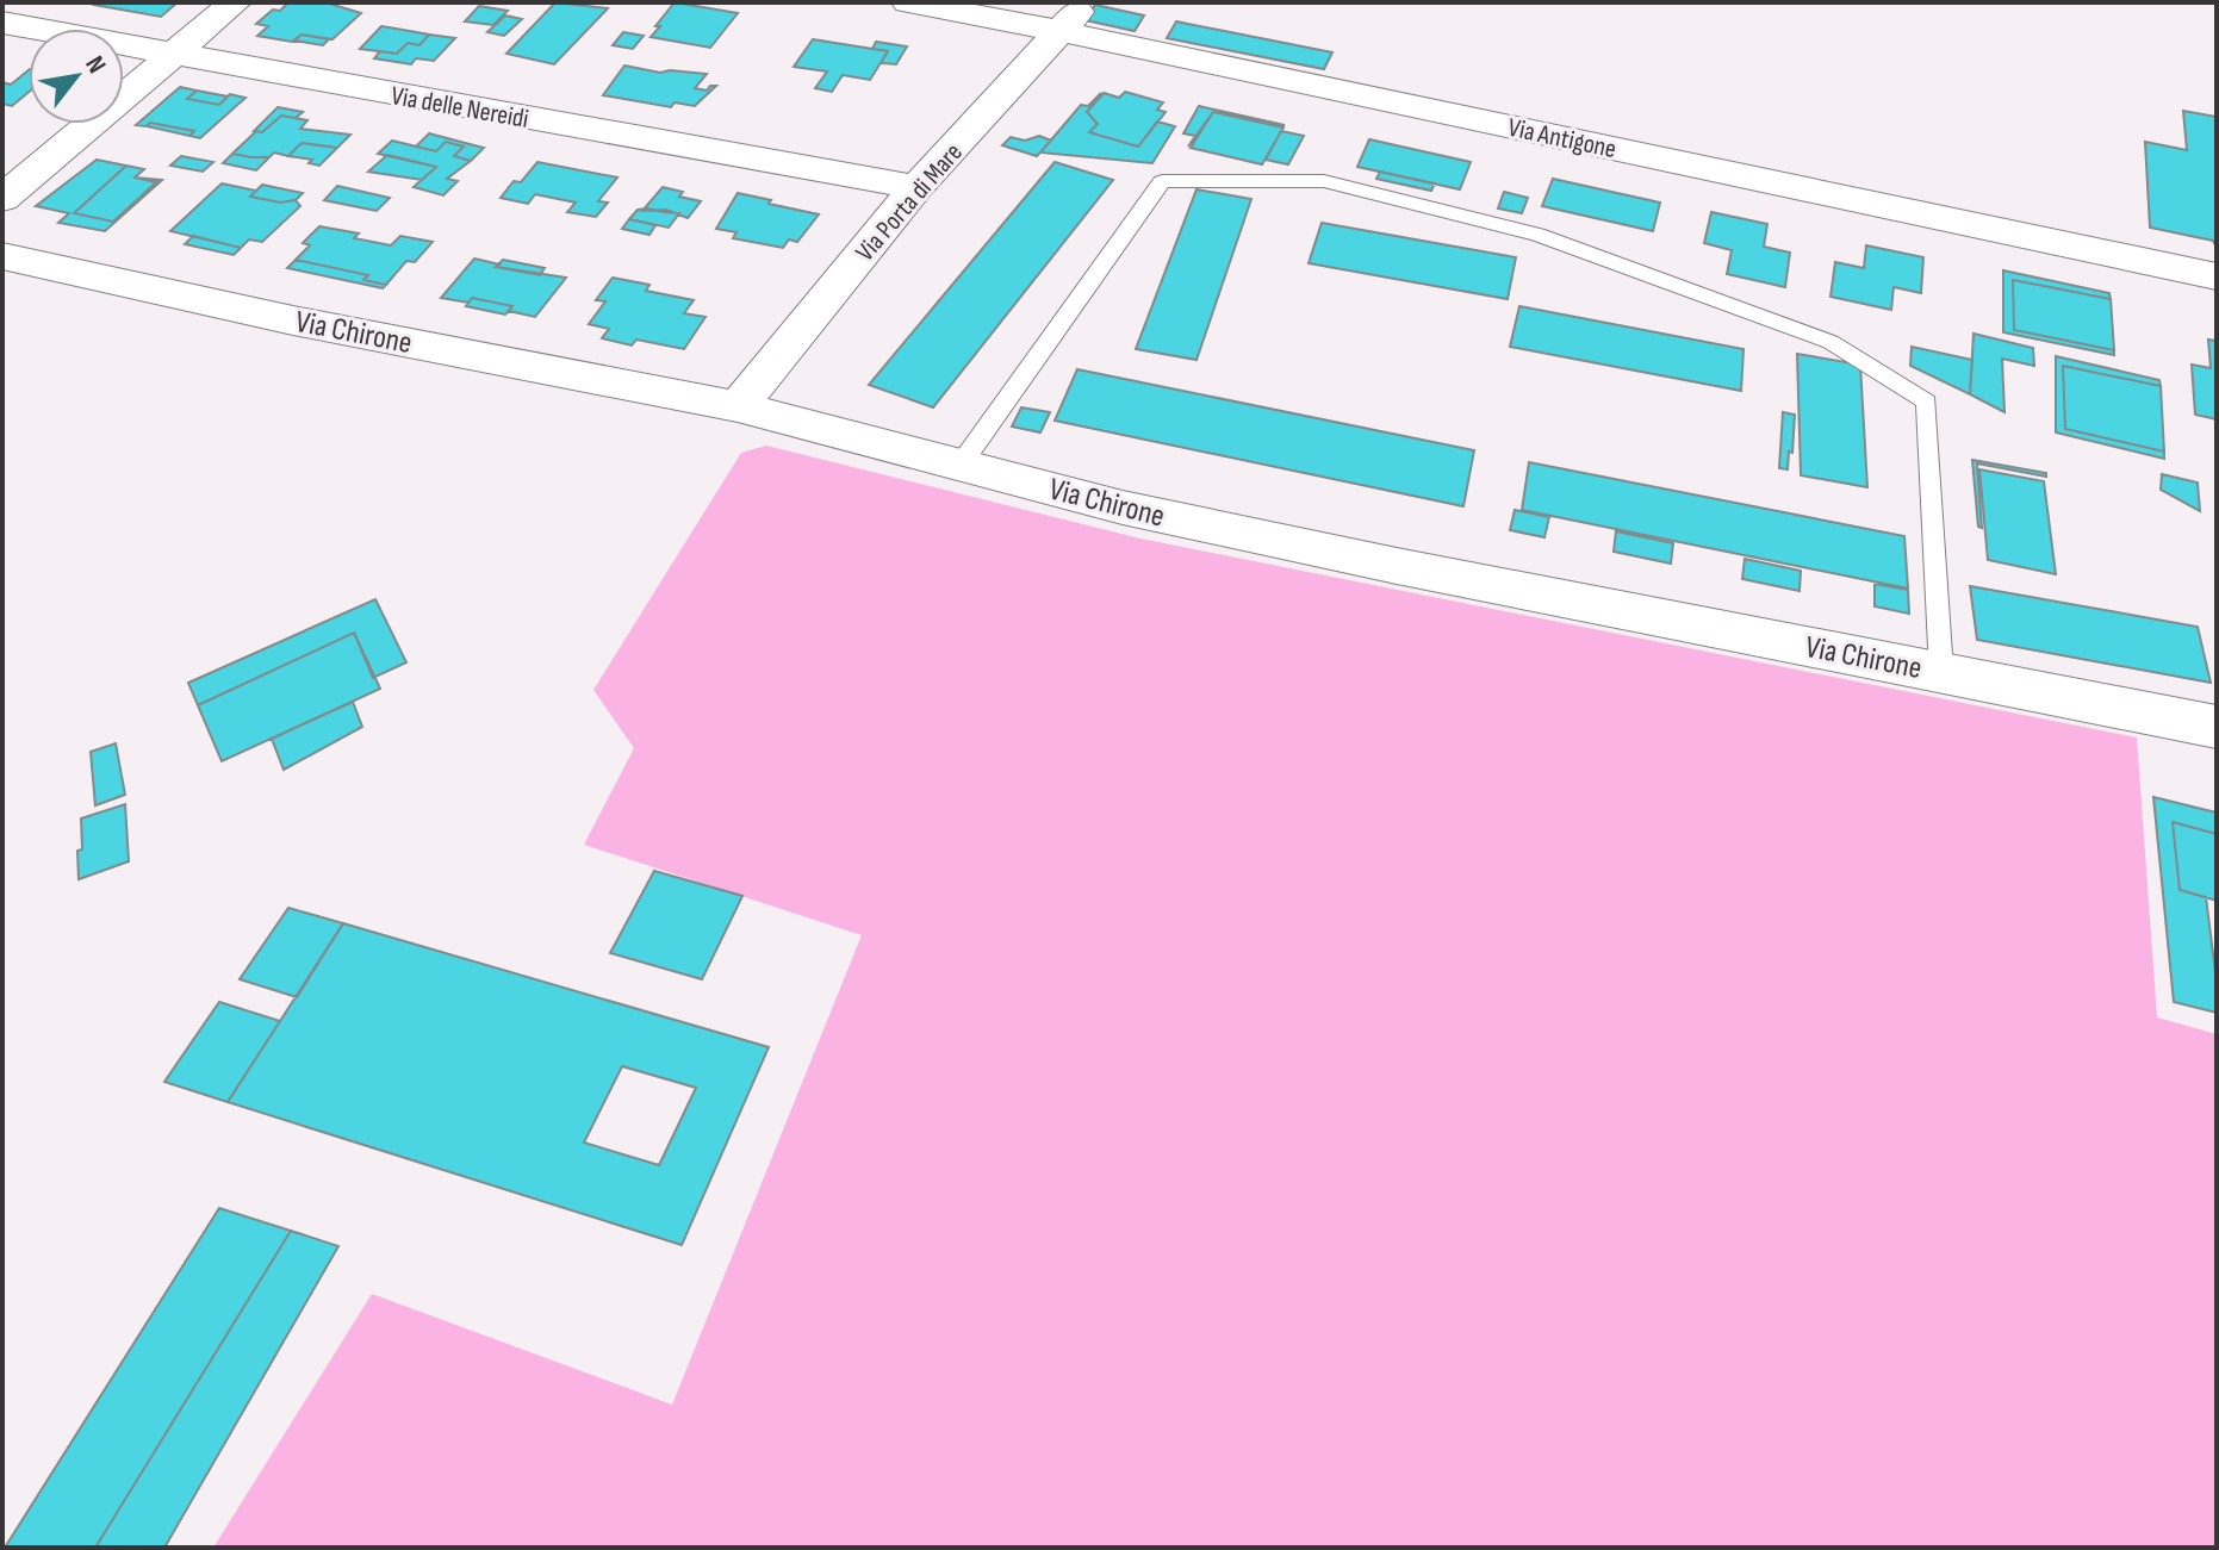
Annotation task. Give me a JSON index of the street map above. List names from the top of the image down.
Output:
{
  "streets": {
    "street": [
      "Via delle Nereidi",
      "Via Antigone",
      "Via Porta di Mare",
      "Via Chirone"
    ]
  },
  "crossings": [
    ["Via delle Nereidi", "Via Porta di Mare"],
    ["Via Antigone", "Via Porta di Mare"],
    ["Via Porta di Mare", "Via Chirone"]
  ],
  "north": "top right"
}
